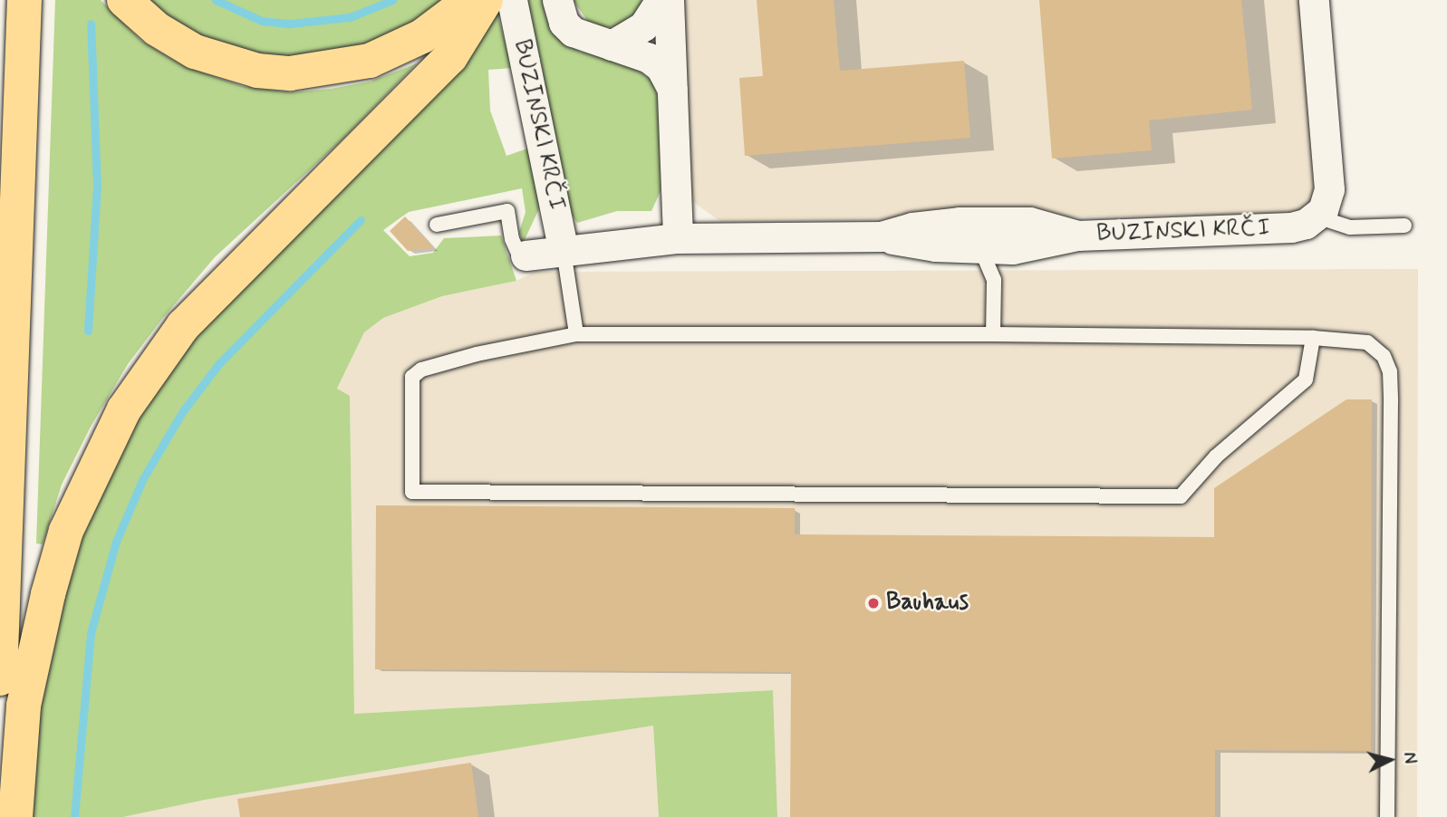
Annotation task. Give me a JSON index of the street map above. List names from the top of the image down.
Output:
{
  "streets": {
    "street": ["BUZINSKI KRČI"]
  },
  "places": ["Bauhaus"],
  "north": "right"
}
